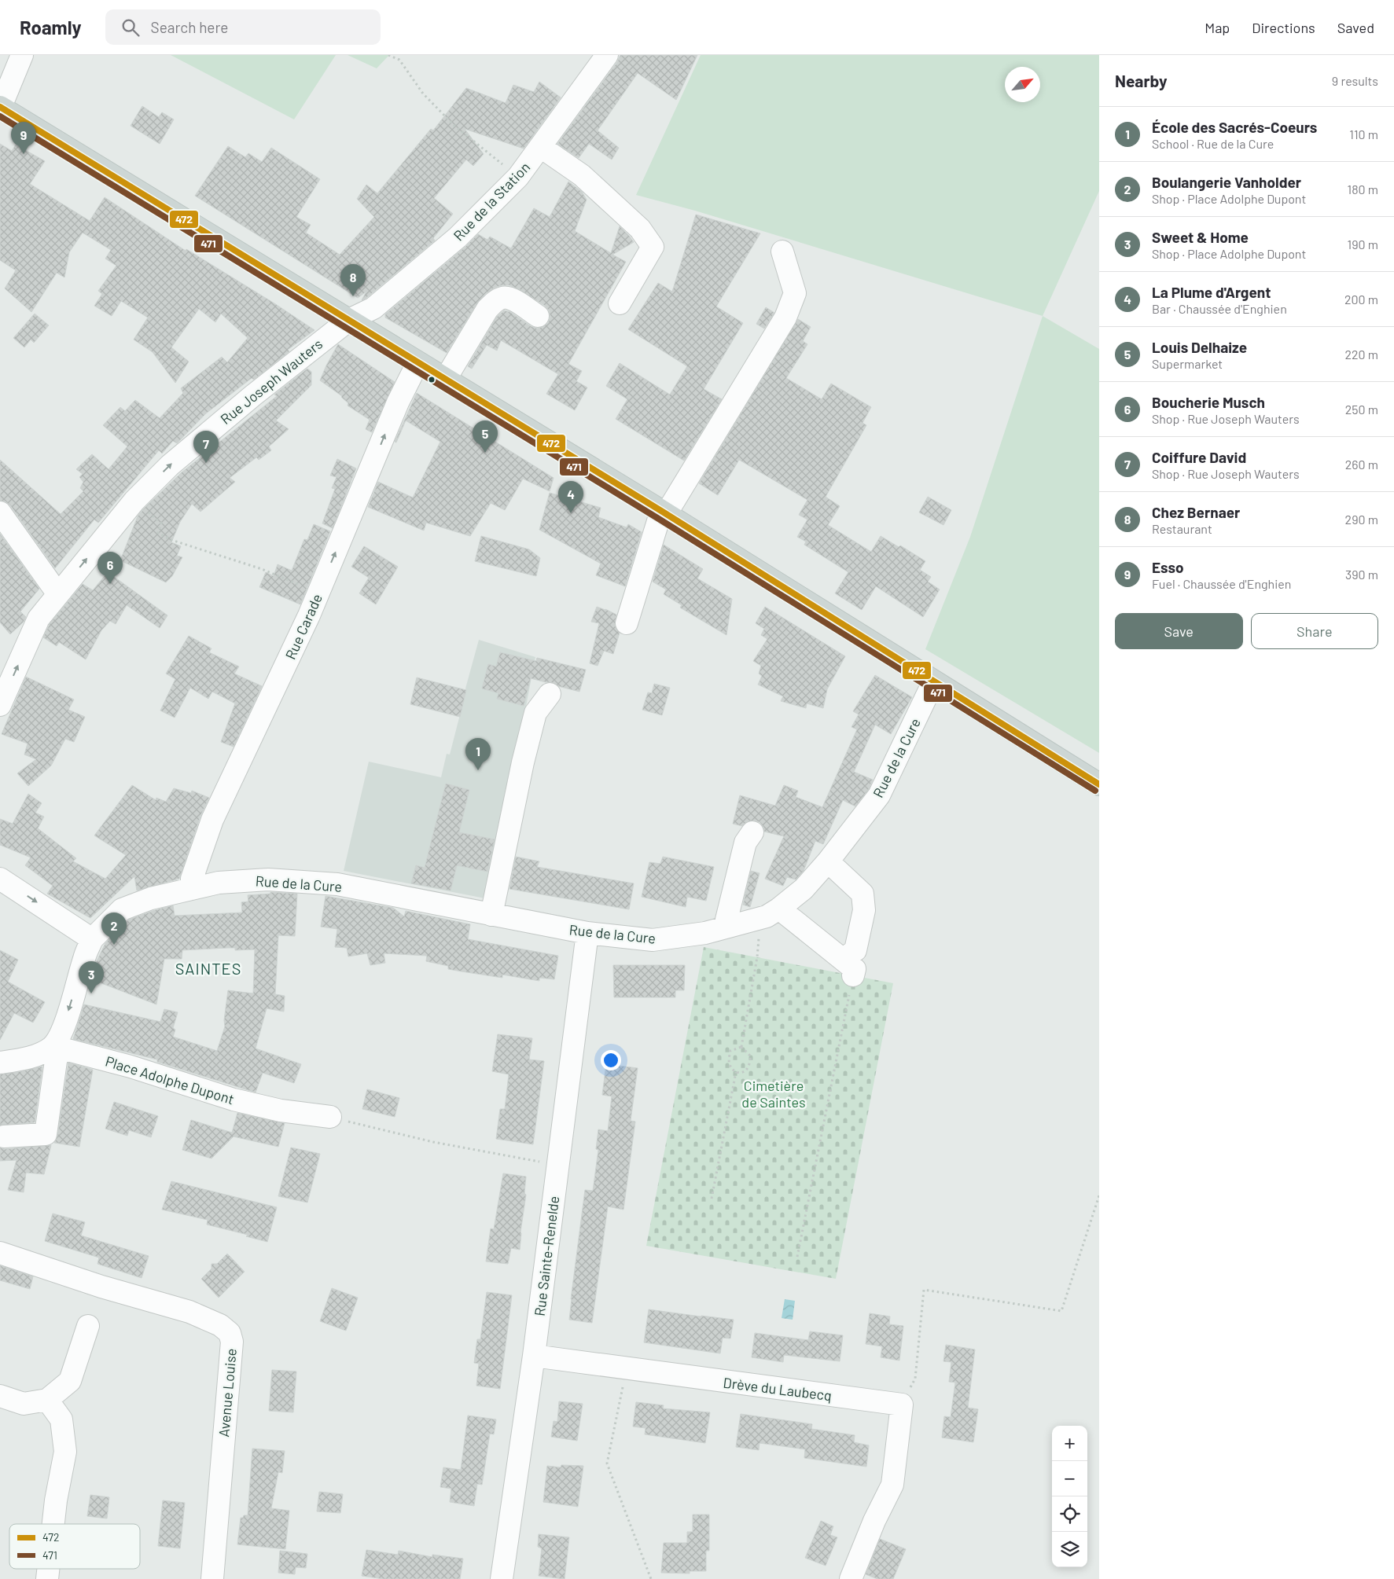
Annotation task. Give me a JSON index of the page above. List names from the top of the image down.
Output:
{
  "streets": {
    "street": [
      "Rue de la Station",
      "Rue Joseph Wauters",
      "Rue Carade",
      "Rue de la Cure",
      "Place Adolphe Dupont",
      "Rue Sainte-Renelde",
      "Drève du Laubecq",
      "Avenue Louise"
    ]
  },
  "crossings": [
    ["Rue de la Station", "Rue Joseph Wauters"],
    ["Rue Carade", "Rue de la Cure"],
    ["Rue de la Cure", "Rue Sainte-Renelde"],
    ["Rue Sainte-Renelde", "Drève du Laubecq"]
  ],
  "one_way": ["Rue Joseph Wauters", "Rue Carade"],
  "districts": ["SAINTES"],
  "parks": ["Cimetière de Saintes"],
  "lines": ["transit line 472", "transit line 471"],
  "legend": ["472", "471"],
  "north": "top right",
  "page": {
    "header": "Roamly",
    "search": "Search here",
    "nav": ["Map", "Directions", "Saved"],
    "heading": ["Nearby", "9 results"],
    "list": [
      {
        "mark": "1",
        "name": "École des Sacrés-Coeurs",
        "note": "School · Rue de la Cure",
        "value": "110 m"
      },
      {
        "mark": "2",
        "name": "Boulangerie Vanholder",
        "note": "Shop · Place Adolphe Dupont",
        "value": "180 m"
      },
      {
        "mark": "3",
        "name": "Sweet & Home",
        "note": "Shop · Place Adolphe Dupont",
        "value": "190 m"
      },
      {
        "mark": "4",
        "name": "La Plume d'Argent",
        "note": "Bar · Chaussée d'Enghien",
        "value": "200 m"
      },
      {
        "mark": "5",
        "name": "Louis Delhaize",
        "note": "Supermarket",
        "value": "220 m"
      },
      {
        "mark": "6",
        "name": "Boucherie Musch",
        "note": "Shop · Rue Joseph Wauters",
        "value": "250 m"
      },
      {
        "mark": "7",
        "name": "Coiffure David",
        "note": "Shop · Rue Joseph Wauters",
        "value": "260 m"
      },
      {
        "mark": "8",
        "name": "Chez Bernaer",
        "note": "Restaurant",
        "value": "290 m"
      },
      {
        "mark": "9",
        "name": "Esso",
        "note": "Fuel · Chaussée d'Enghien",
        "value": "390 m"
      }
    ],
    "pins": [
      "9",
      "8",
      "5",
      "7",
      "4",
      "6",
      "1",
      "2",
      "3"
    ],
    "buttons": ["Save", "Share"],
    "map_buttons": ["+", "−"]
  }
}
